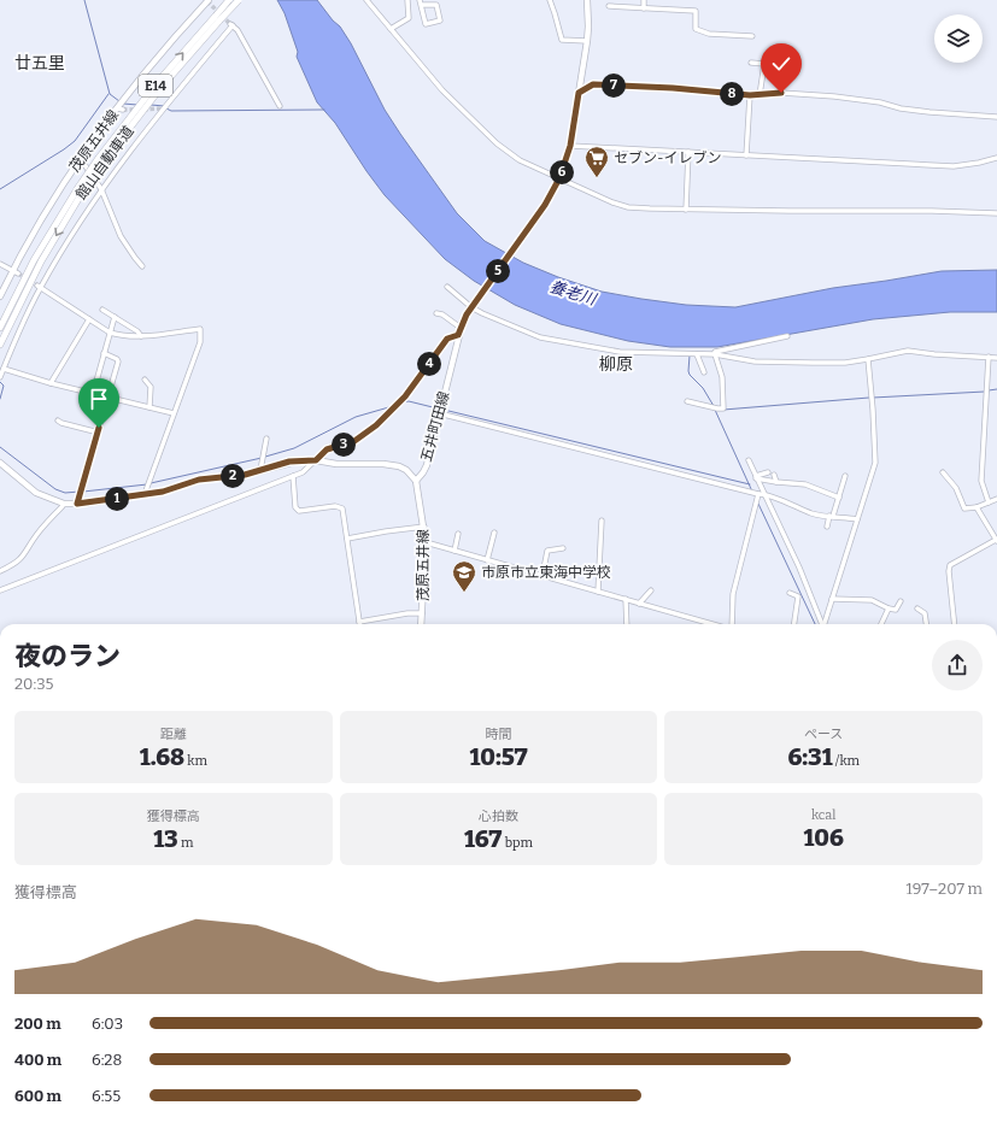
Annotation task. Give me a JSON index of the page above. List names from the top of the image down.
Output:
{
  "streets": {
    "highway": ["E14", "館山自動車道"],
    "main road": ["茂原五井線", "五井町田線"]
  },
  "crossings": [
    ["茂原五井線", "五井町田線"]
  ],
  "districts": ["廿五里", "柳原"],
  "water": ["養老川"],
  "places": {
    "supermarket": ["セブン-イレブン"],
    "school or university": ["市原市立東海中学校"]
  },
  "page": {
    "pins": [
      "7",
      "8",
      "6",
      "5",
      "4",
      "3",
      "2",
      "1"
    ],
    "heading": ["夜のラン", "20:35"],
    "stats": [
      ["距離", "1.68 km"],
      ["時間", "10:57"],
      ["ペース", "6:31 /km"],
      ["獲得標高", "13 m"],
      ["心拍数", "167 bpm"],
      ["kcal", "106"]
    ],
    "chart": ["獲得標高", "197–207 m"],
    "list": [
      {
        "name": "200 m",
        "note": "6:03"
      },
      {
        "name": "400 m",
        "note": "6:28"
      },
      {
        "name": "600 m",
        "note": "6:55"
      }
    ]
  }
}
